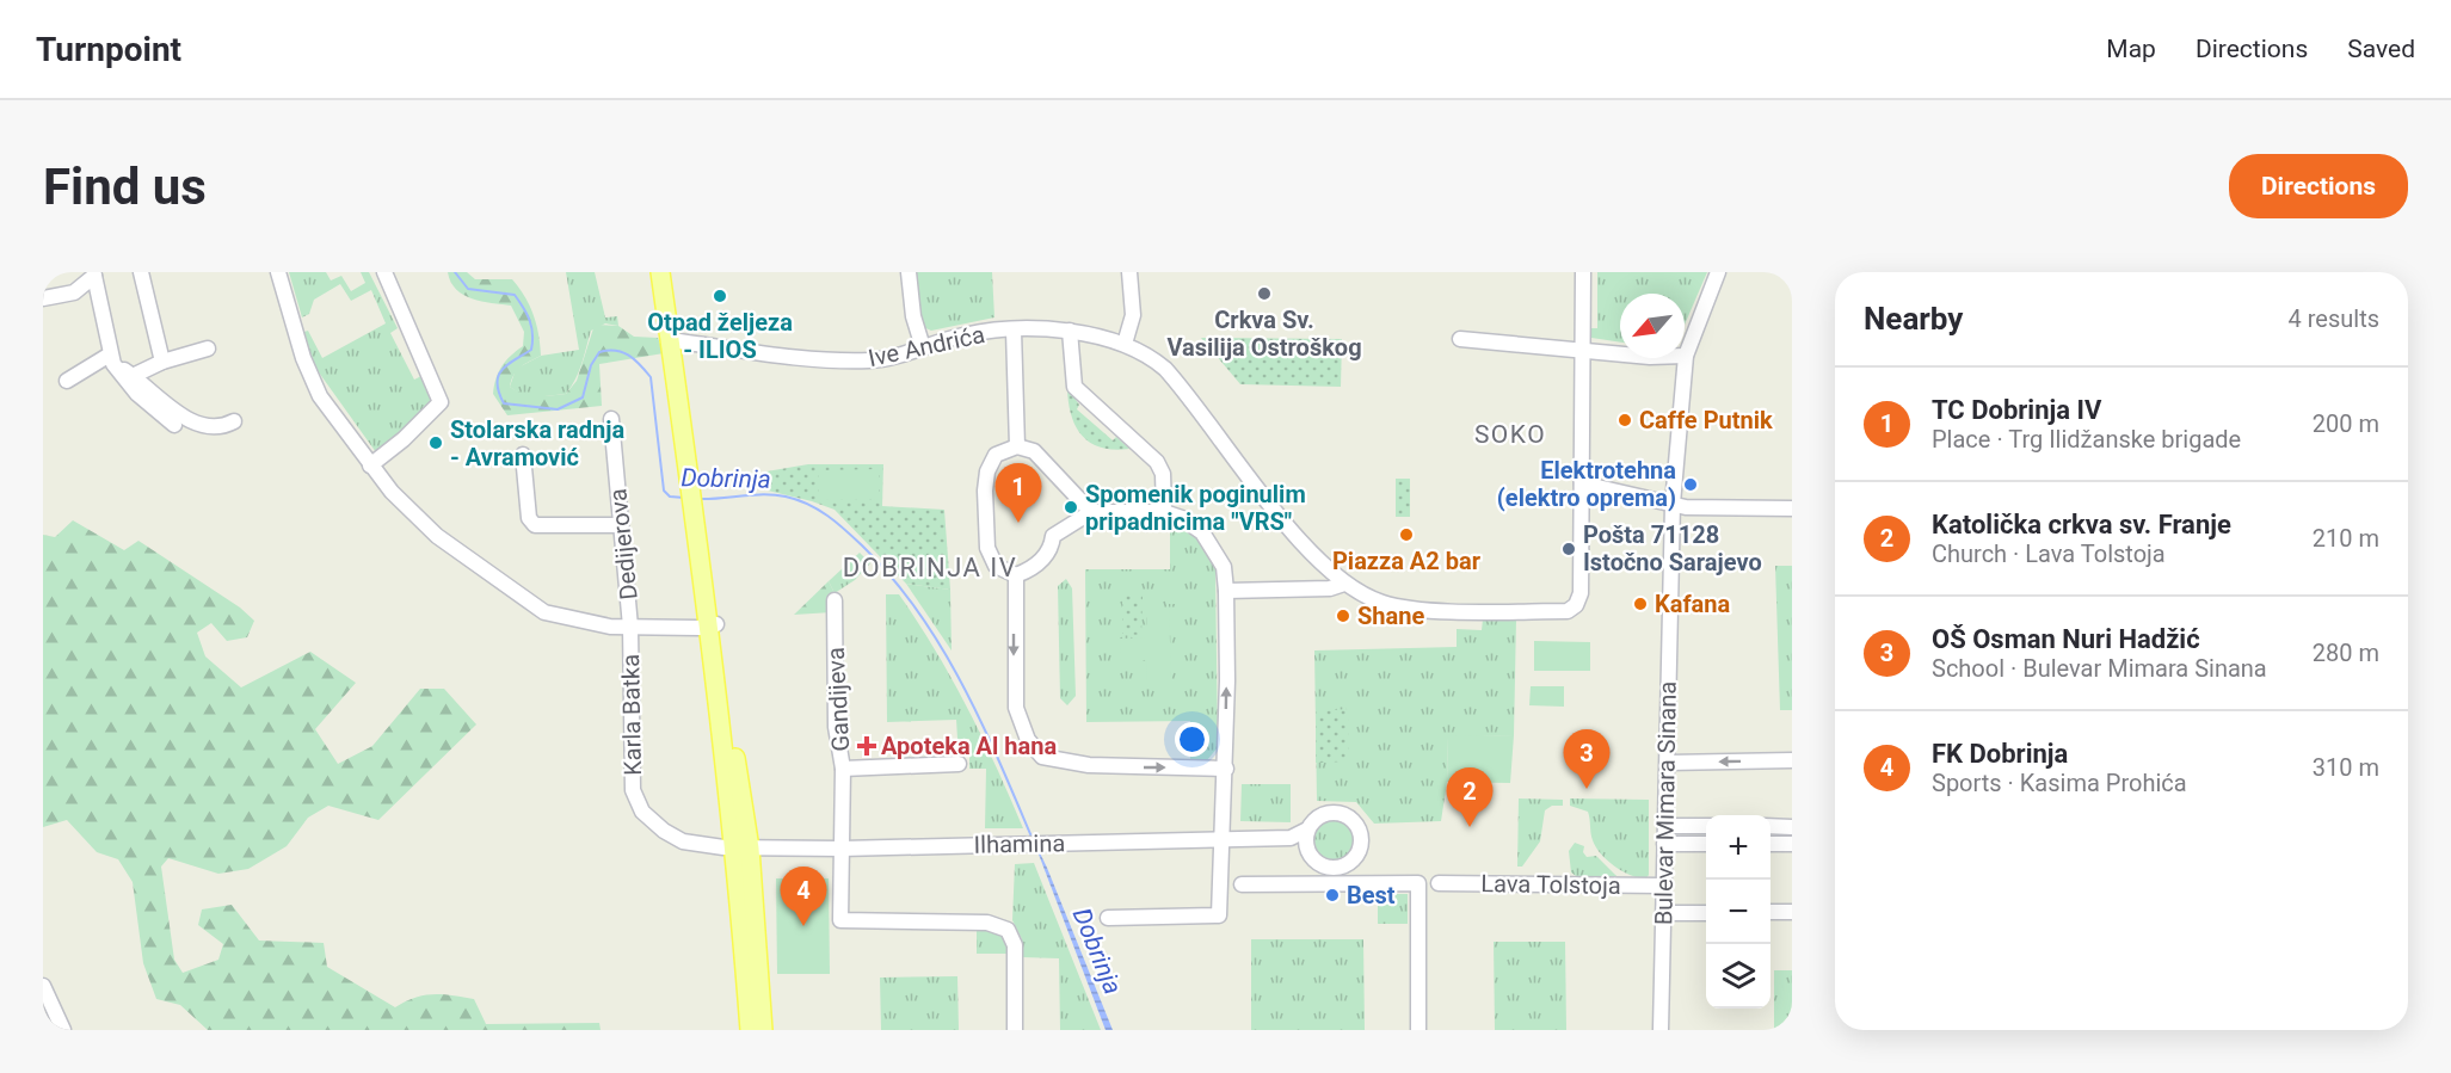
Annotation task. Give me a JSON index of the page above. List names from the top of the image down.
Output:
{
  "streets": {
    "street": [
      "Ive Andrića",
      "Dedijerova",
      "Gandijeva",
      "Karla Batka",
      "Bulevar Mimara Sinana",
      "Ilhamina",
      "Lava Tolstoja"
    ]
  },
  "crossings": [
    ["Dedijerova", "Karla Batka"],
    ["Karla Batka", "Ilhamina"],
    ["Bulevar Mimara Sinana", "Lava Tolstoja"]
  ],
  "districts": ["SOKO", "DOBRINJA IV"],
  "water": ["Dobrinja"],
  "places": {
    "other": [
      "Crkva Sv. Vasilija Ostroškog",
      "Otpad željeza - ILIOS",
      "Caffe Putnik",
      "Stolarska radnja - Avramović",
      "Elektrotehna (elektro oprema)",
      "Spomenik poginulim pripadnicima \"VRS\"",
      "Piazza A2 bar",
      "Pošta 71128 Istočno Sarajevo",
      "Kafana",
      "Shane",
      "Best"
    ],
    "health": ["Apoteka Al hana"]
  },
  "north": "bottom left",
  "page": {
    "header": "Turnpoint",
    "nav": ["Map", "Directions", "Saved"],
    "buttons": "Directions",
    "title": "Find us",
    "heading": ["Nearby", "4 results"],
    "list": [
      {
        "mark": "1",
        "name": "TC Dobrinja IV",
        "note": "Place · Trg Ilidžanske brigade",
        "value": "200 m"
      },
      {
        "mark": "2",
        "name": "Katolička crkva sv. Franje",
        "note": "Church · Lava Tolstoja",
        "value": "210 m"
      },
      {
        "mark": "3",
        "name": "OŠ Osman Nuri Hadžić",
        "note": "School · Bulevar Mimara Sinana",
        "value": "280 m"
      },
      {
        "mark": "4",
        "name": "FK Dobrinja",
        "note": "Sports · Kasima Prohića",
        "value": "310 m"
      }
    ],
    "pins": [
      "1",
      "3",
      "2",
      "4"
    ],
    "map_buttons": ["+", "−"]
  }
}
